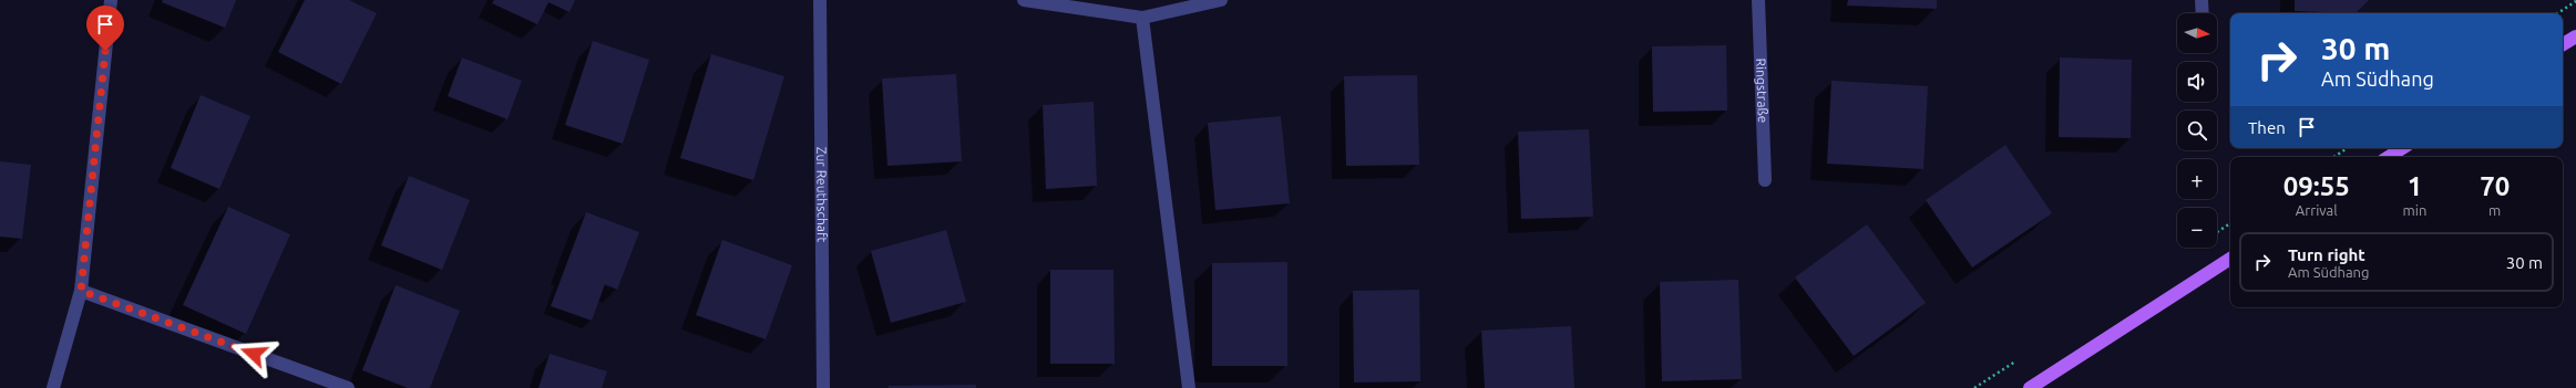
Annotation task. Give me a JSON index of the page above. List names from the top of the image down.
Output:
{
  "streets": {
    "street": ["Ringstraße", "Zur Reuthschaft"]
  },
  "north": "right",
  "page": {
    "map_buttons": ["+", "−"],
    "turn": ["30 m", "Am Südhang"],
    "then": "Then",
    "eta": [
      "09:55",
      "Arrival",
      "1",
      "min",
      "70",
      "m"
    ],
    "list": [
      {
        "name": "Turn right",
        "note": "Am Südhang",
        "value": "30 m"
      }
    ]
  }
}
